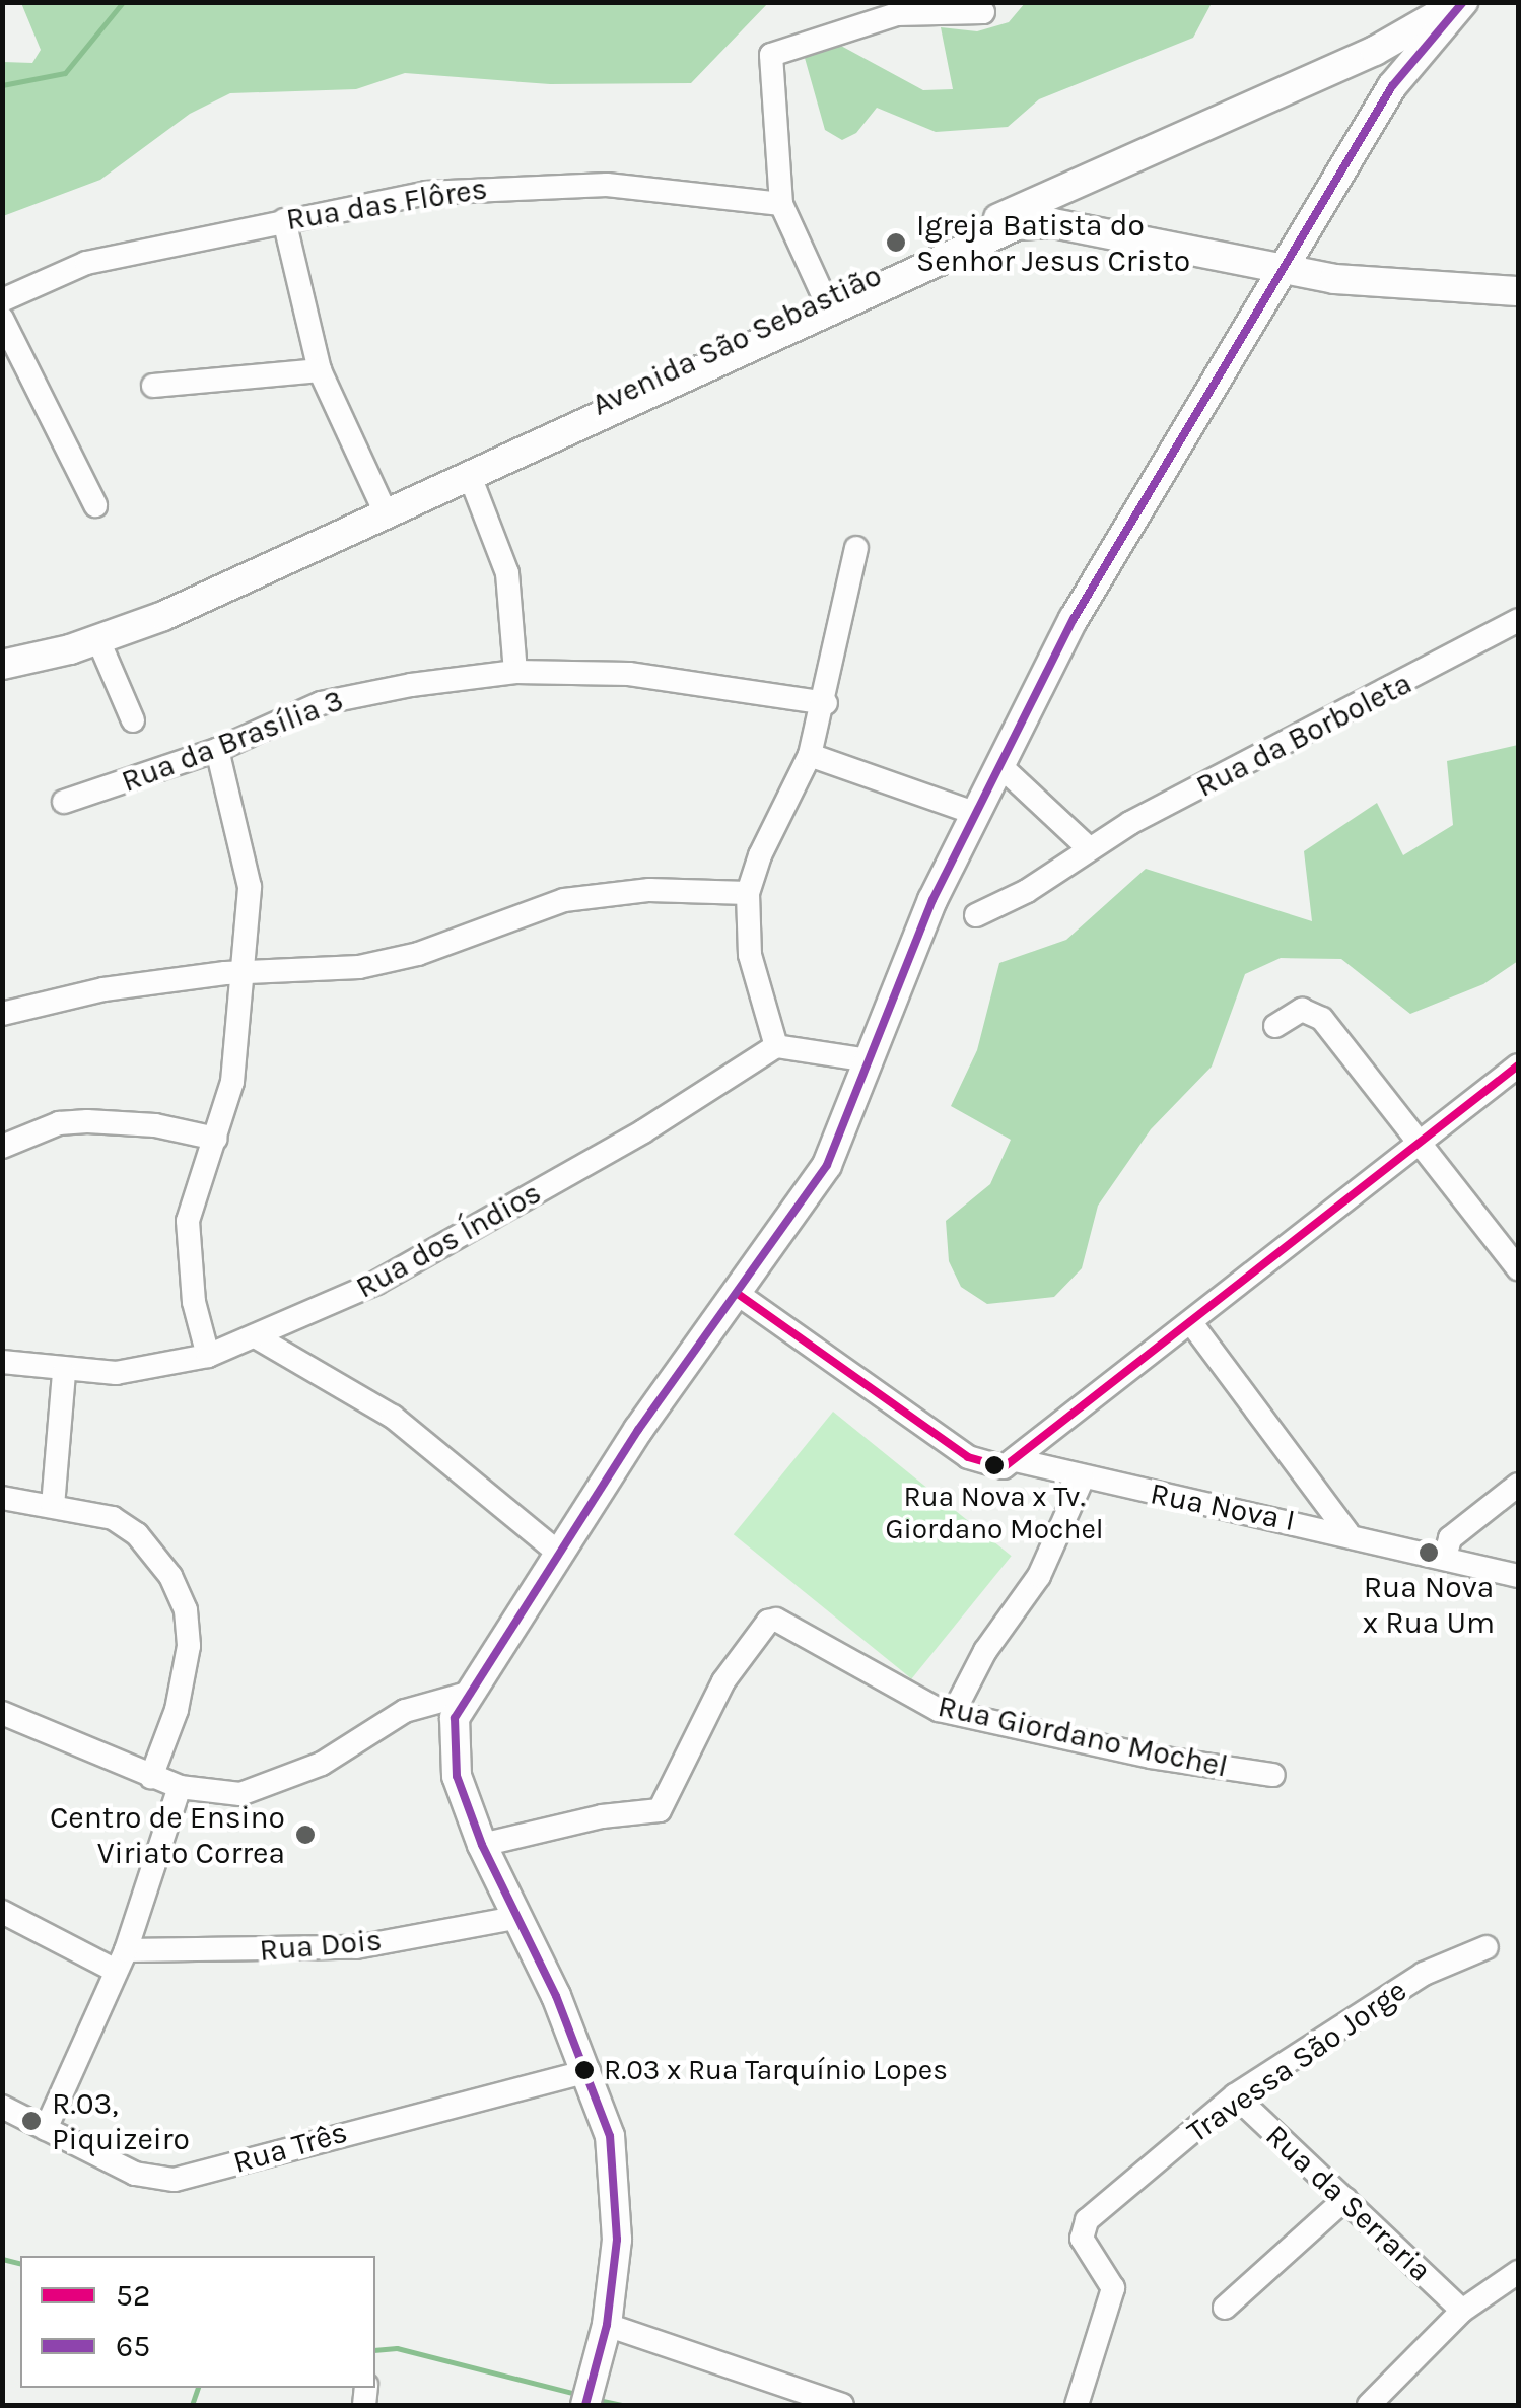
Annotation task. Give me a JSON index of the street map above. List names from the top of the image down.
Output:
{
  "streets": {
    "main road": ["Avenida São Sebastião"],
    "street": [
      "Rua das Flôres",
      "Rua da Borboleta",
      "Rua da Brasília 3",
      "Rua dos Índios",
      "Rua Nova I",
      "Rua Giordano Mochel",
      "Rua Dois",
      "Travessa São Jorge",
      "Rua Três",
      "Rua da Serraria"
    ]
  },
  "crossings": [
    ["Travessa São Jorge", "Rua da Serraria"]
  ],
  "places": [
    "Igreja Batista do Senhor Jesus Cristo",
    "Rua Nova x Tv. Giordano Mochel",
    "Rua Nova x Rua Um",
    "Centro de Ensino Viriato Correa",
    "R.03 x Rua Tarquínio Lopes",
    "R.03, Piquizeiro"
  ],
  "lines": ["transit line 65", "transit line 52"],
  "legend": ["52", "65"]
}
